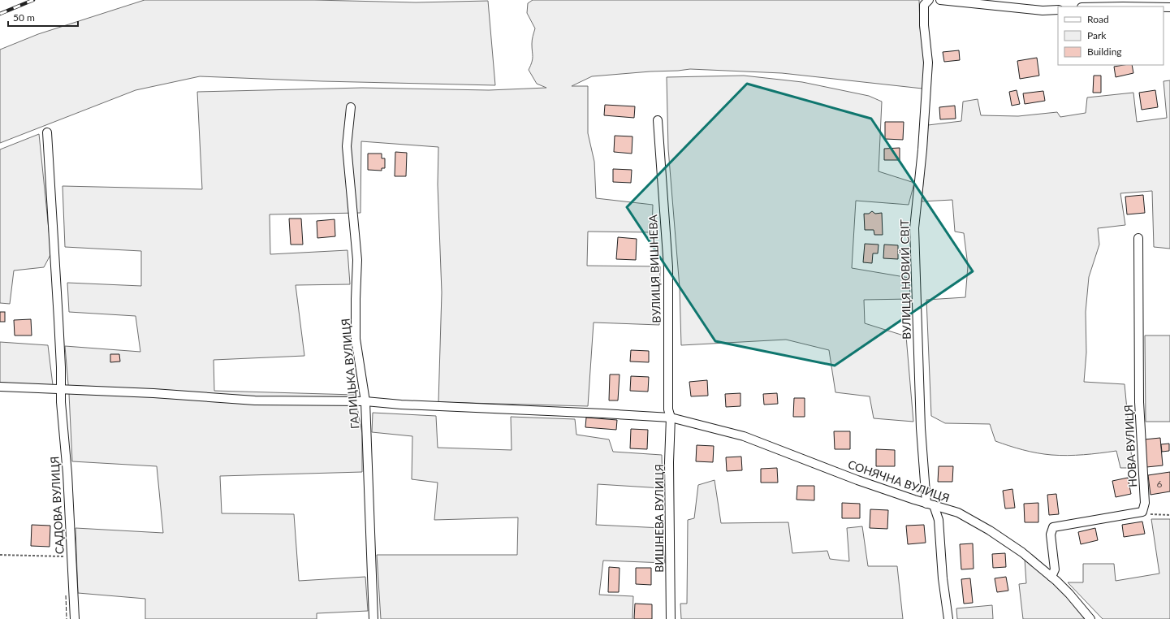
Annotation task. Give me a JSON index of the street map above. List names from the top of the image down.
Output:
{
  "streets": {
    "street": [
      "ВУЛИЦЯ ВИШНЕВА",
      "ВУЛИЦЯ НОВИЙ СВІТ",
      "ГАЛИЦЬКА ВУЛИЦЯ",
      "НОВА ВУЛИЦЯ",
      "СОНЯЧНА ВУЛИЦЯ",
      "САДОВА ВУЛИЦЯ",
      "ВИШНЕВА ВУЛИЦЯ"
    ]
  },
  "crossings": [
    ["ВУЛИЦЯ ВИШНЕВА", "СОНЯЧНА ВУЛИЦЯ"],
    ["ВУЛИЦЯ ВИШНЕВА", "ВИШНЕВА ВУЛИЦЯ"],
    ["ВУЛИЦЯ НОВИЙ СВІТ", "СОНЯЧНА ВУЛИЦЯ"],
    ["ГАЛИЦЬКА ВУЛИЦЯ", "СОНЯЧНА ВУЛИЦЯ"],
    ["СОНЯЧНА ВУЛИЦЯ", "САДОВА ВУЛИЦЯ"],
    ["СОНЯЧНА ВУЛИЦЯ", "ВИШНЕВА ВУЛИЦЯ"]
  ],
  "house_numbers": ["6"],
  "legend": ["Road", "Park", "Building"],
  "scale_bar": "50 m"
}
